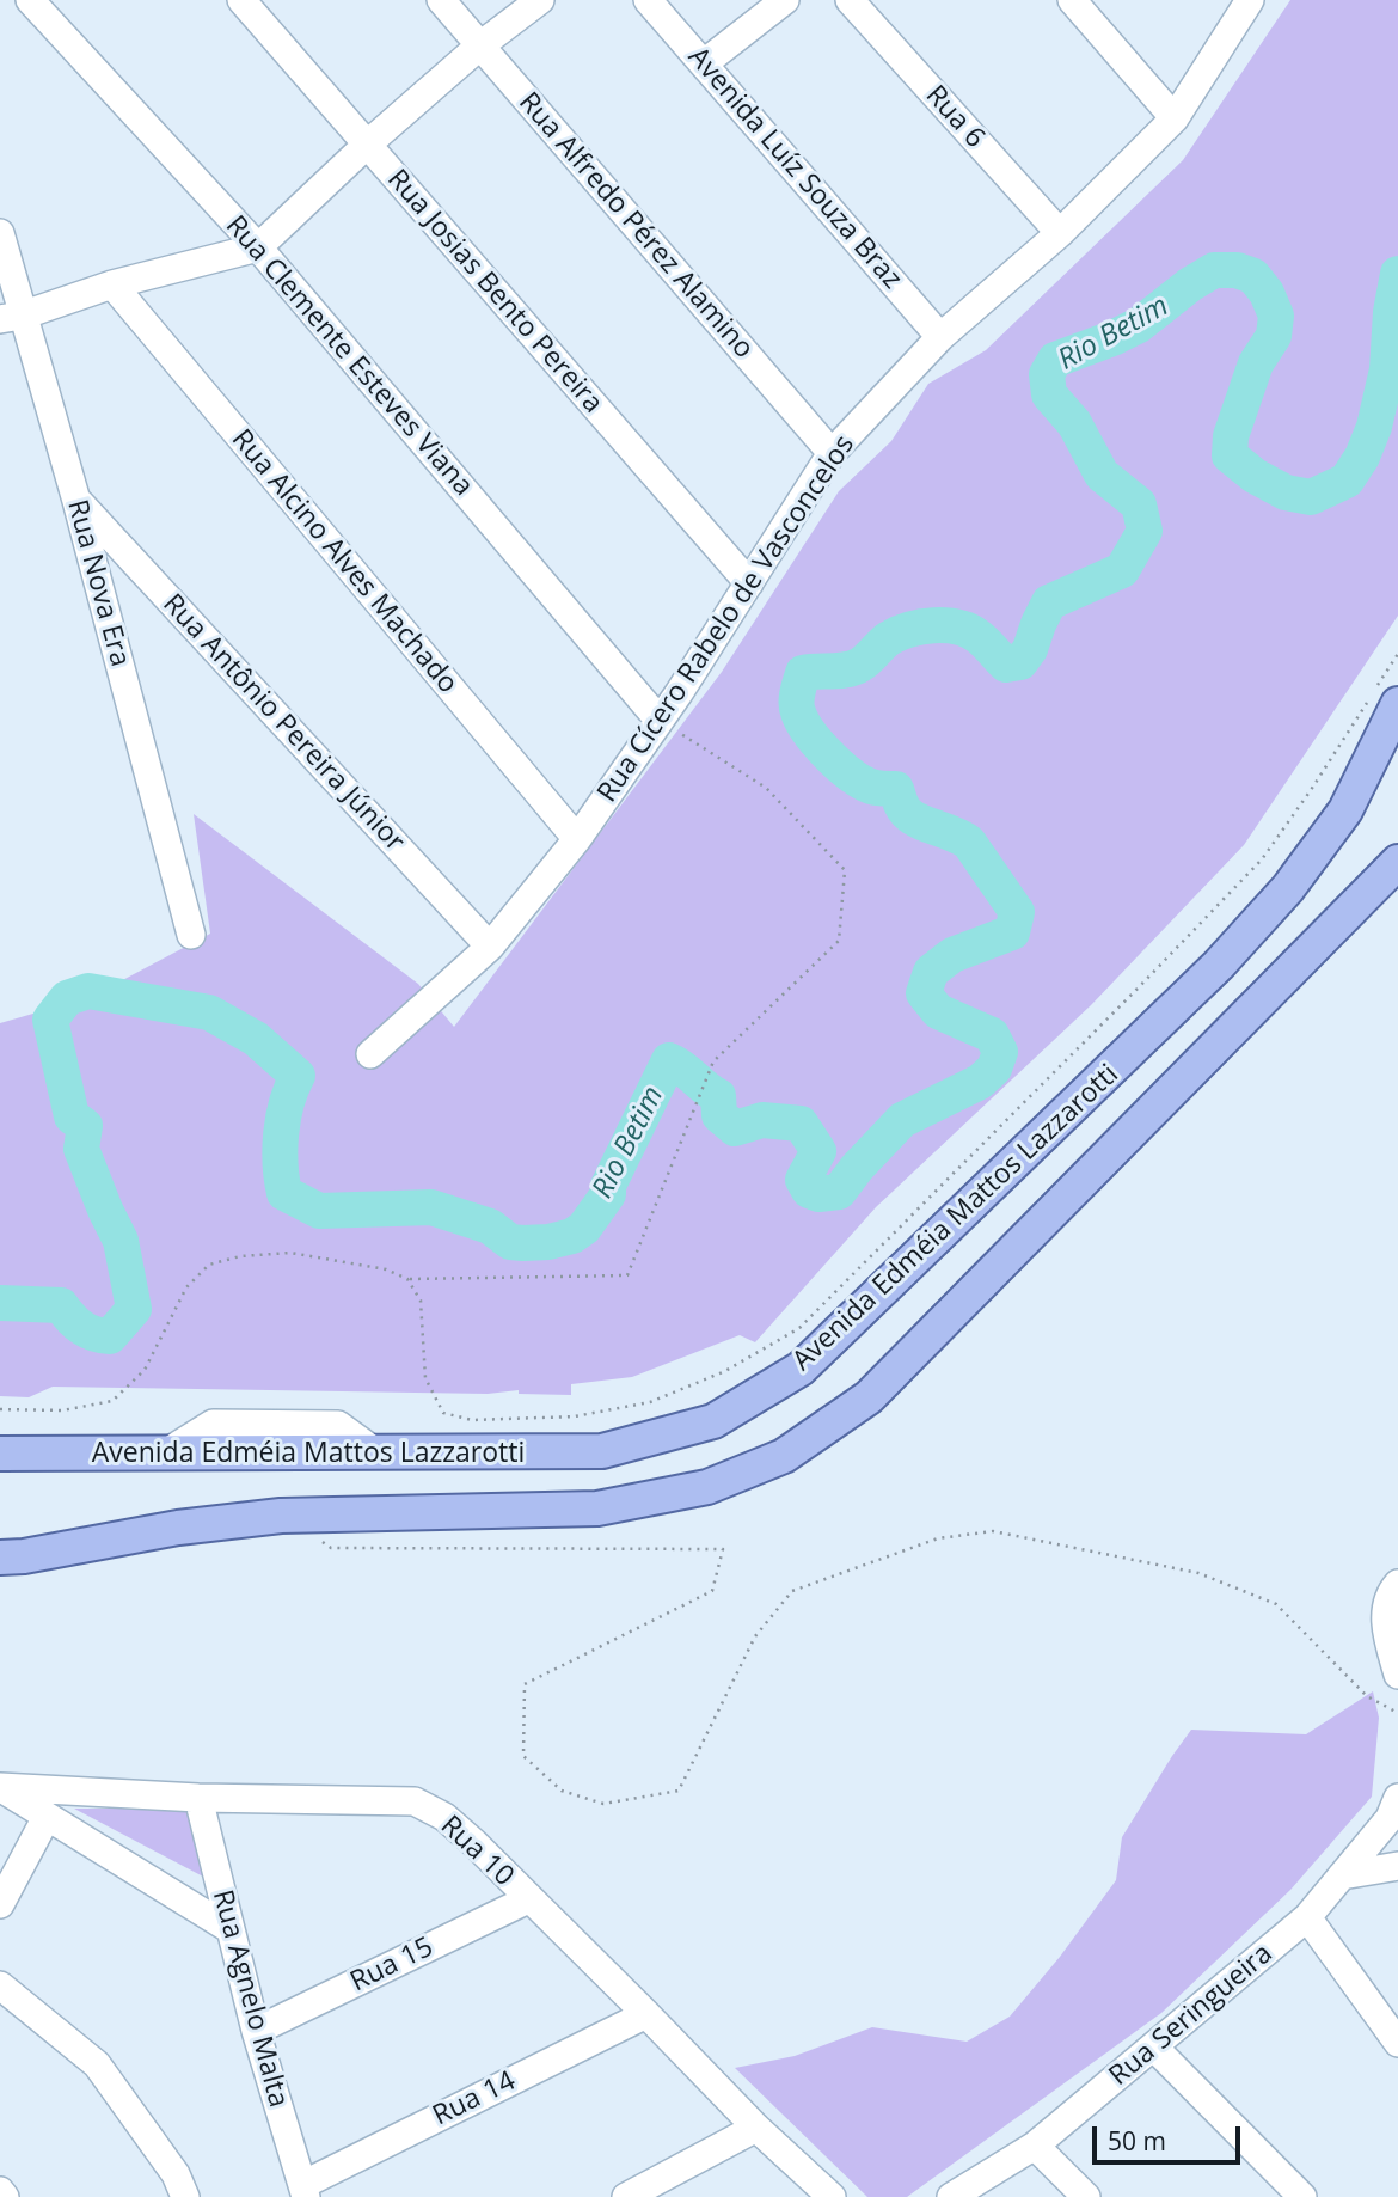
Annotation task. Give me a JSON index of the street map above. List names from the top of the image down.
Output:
{
  "streets": {
    "main road": ["Avenida Edméia Mattos Lazzarotti"],
    "street": [
      "Rua 6",
      "Avenida Luíz Souza Braz",
      "Rua Alfredo Pérez Alamino",
      "Rua Josias Bento Pereira",
      "Rua Clemente Esteves Viana",
      "Rua Alcino Alves Machado",
      "Rua Nova Era",
      "Rua Cícero Rabelo de Vasconcelos",
      "Rua Antônio Pereira Júnior",
      "Rua 10",
      "Rua 15",
      "Rua Agnelo Malta",
      "Rua Seringueira",
      "Rua 14"
    ]
  },
  "crossings": [
    ["Rua 6", "Rua Cícero Rabelo de Vasconcelos"],
    ["Avenida Luíz Souza Braz", "Rua Cícero Rabelo de Vasconcelos"],
    ["Rua Alfredo Pérez Alamino", "Rua Cícero Rabelo de Vasconcelos"],
    ["Rua Josias Bento Pereira", "Rua Cícero Rabelo de Vasconcelos"],
    ["Rua Clemente Esteves Viana", "Rua Cícero Rabelo de Vasconcelos"],
    ["Rua Alcino Alves Machado", "Rua Cícero Rabelo de Vasconcelos"],
    ["Rua Nova Era", "Rua Antônio Pereira Júnior"],
    ["Rua Cícero Rabelo de Vasconcelos", "Rua Antônio Pereira Júnior"],
    ["Rua 10", "Rua 15"],
    ["Rua 10", "Rua Agnelo Malta"],
    ["Rua 10", "Rua 14"],
    ["Rua 15", "Rua Agnelo Malta"],
    ["Rua Agnelo Malta", "Rua 14"]
  ],
  "water": ["Rio Betim"],
  "scale_bar": "50 m"
}
